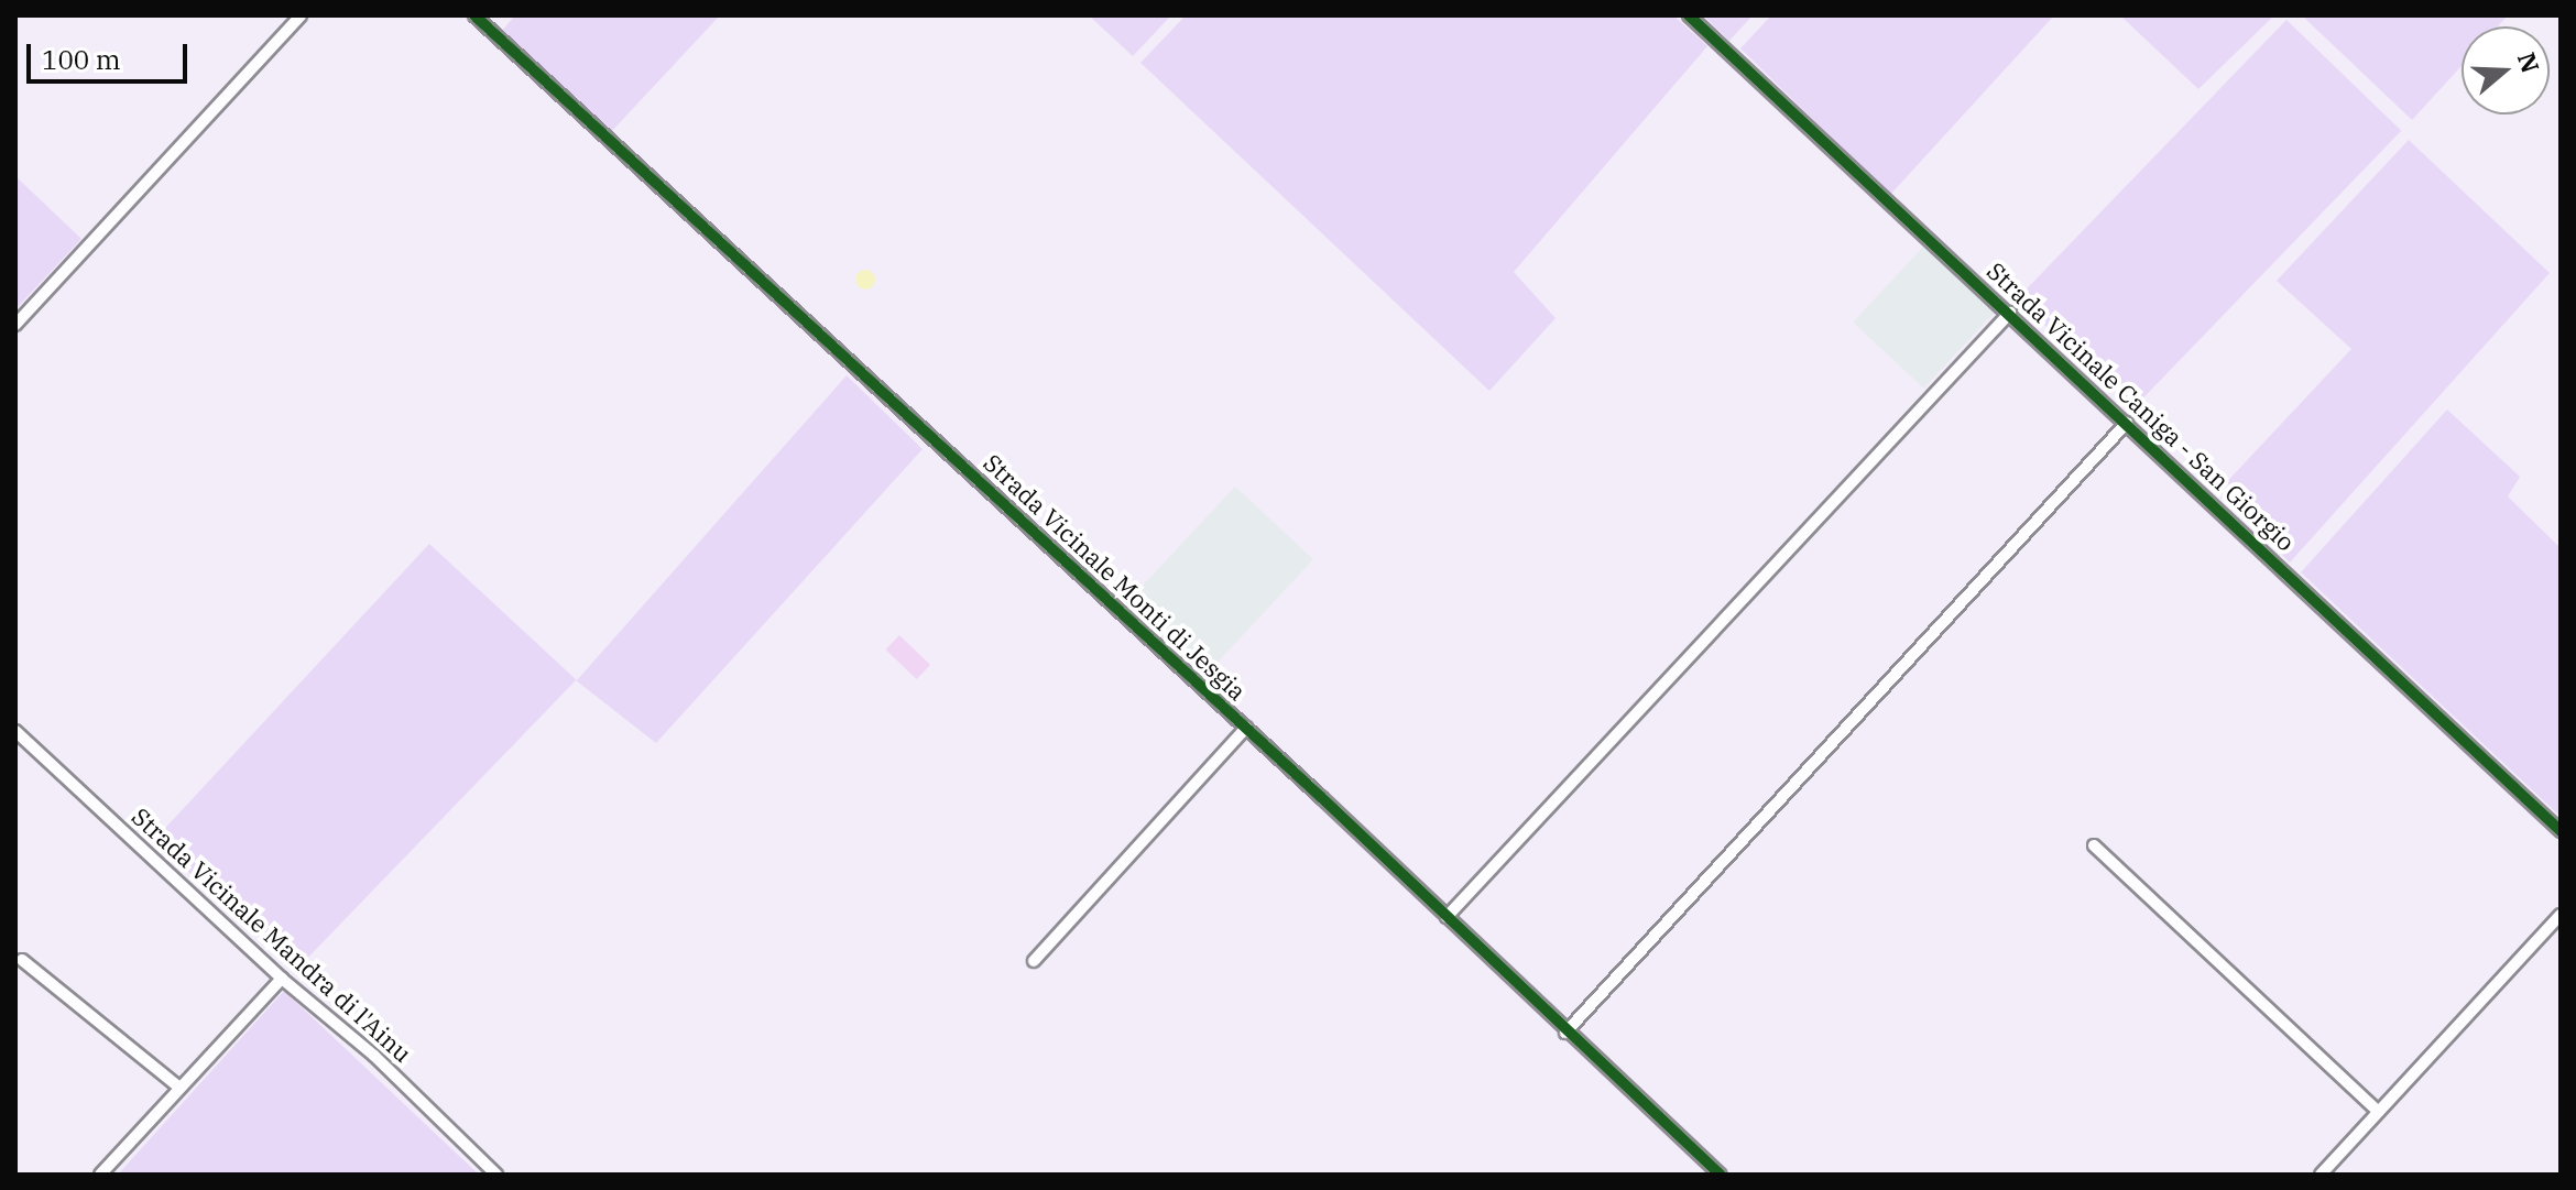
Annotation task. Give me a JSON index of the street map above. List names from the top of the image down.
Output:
{
  "streets": {
    "street": ["Strada Vicinale Caniga - San Giorgio", "Strada Vicinale Monti di Jesgia", "Strada Vicinale Mandra di l'Ainu"]
  },
  "scale_bar": "100 m",
  "north": "right"
}
